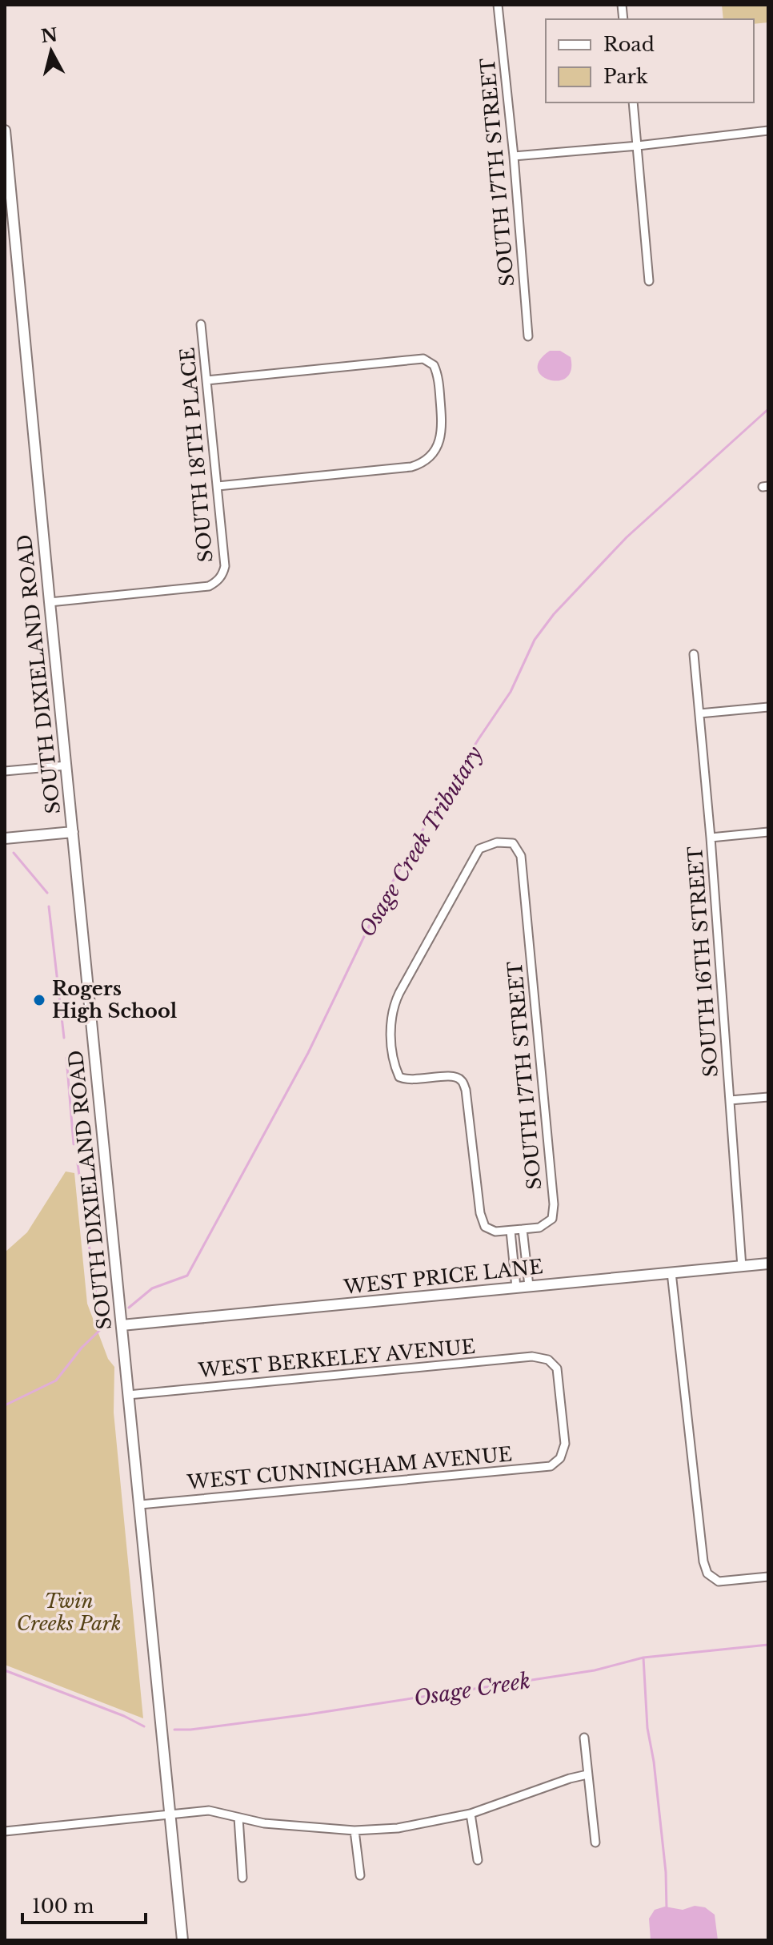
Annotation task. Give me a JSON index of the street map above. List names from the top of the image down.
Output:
{
  "streets": {
    "main road": ["SOUTH DIXIELAND ROAD", "WEST PRICE LANE"],
    "street": [
      "SOUTH 17TH STREET",
      "SOUTH 18TH PLACE",
      "SOUTH 16TH STREET",
      "WEST BERKELEY AVENUE",
      "WEST CUNNINGHAM AVENUE"
    ]
  },
  "crossings": [
    ["SOUTH 18TH PLACE", "SOUTH DIXIELAND ROAD"],
    ["SOUTH DIXIELAND ROAD", "WEST PRICE LANE"],
    ["SOUTH DIXIELAND ROAD", "WEST BERKELEY AVENUE"],
    ["SOUTH DIXIELAND ROAD", "WEST CUNNINGHAM AVENUE"],
    ["SOUTH 16TH STREET", "WEST PRICE LANE"],
    ["WEST BERKELEY AVENUE", "WEST CUNNINGHAM AVENUE"]
  ],
  "water": ["Osage Creek Tributary", "Osage Creek"],
  "parks": ["Twin Creeks Park"],
  "places": ["Rogers High School"],
  "legend": ["Road", "Park"],
  "scale_bar": "100 m",
  "north": "top"
}
